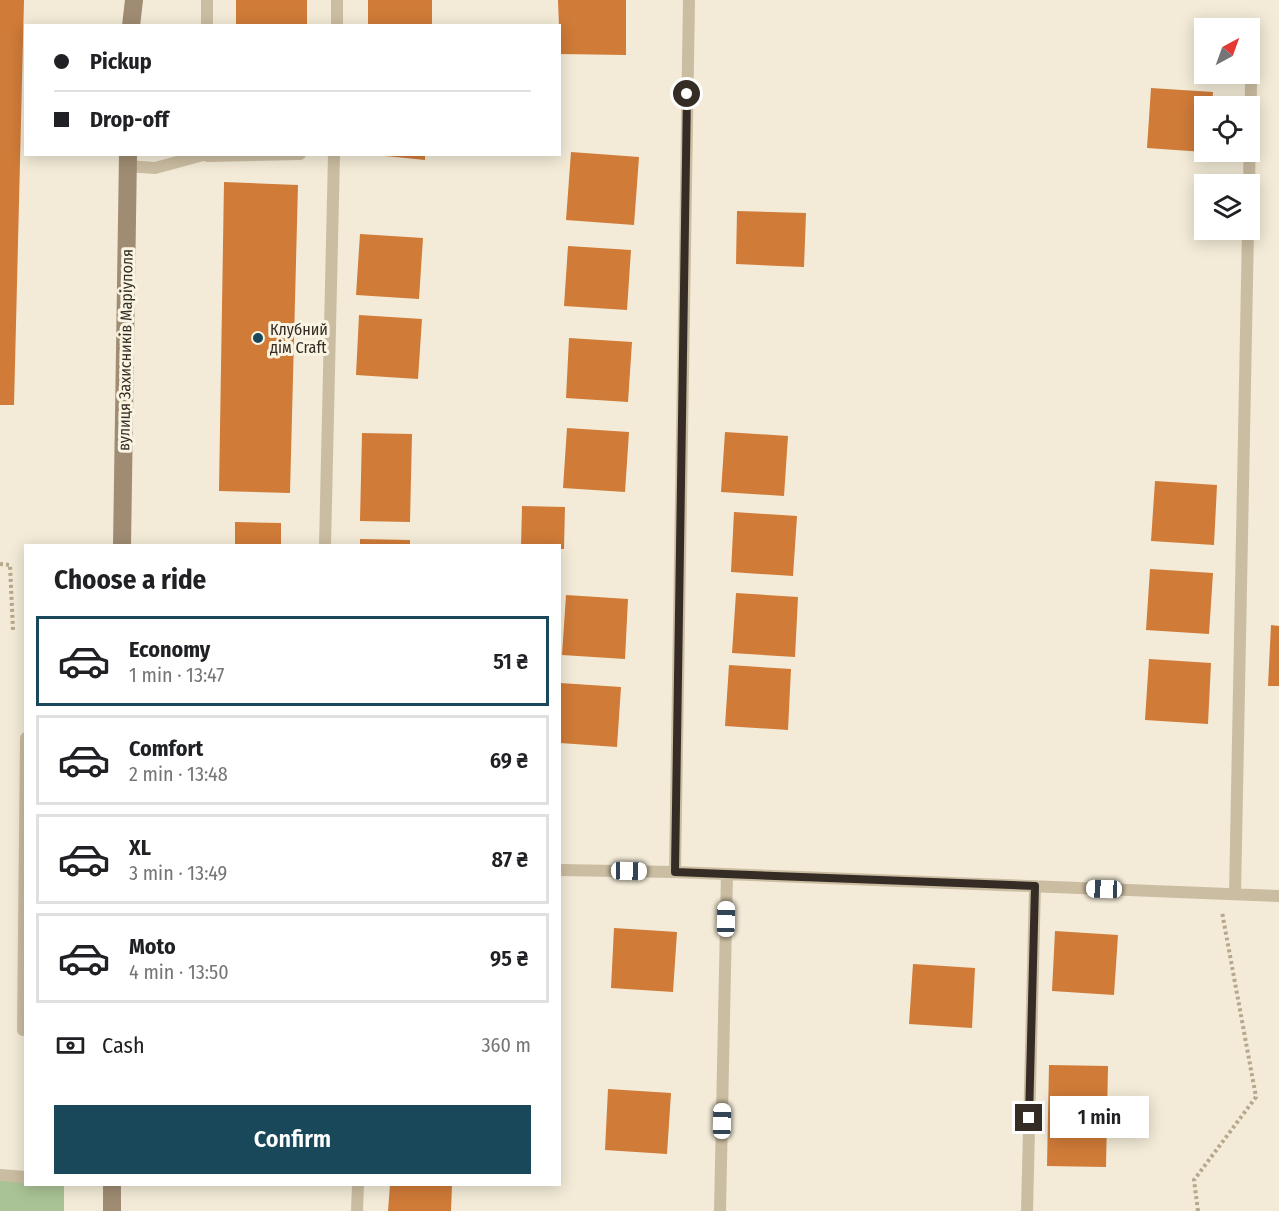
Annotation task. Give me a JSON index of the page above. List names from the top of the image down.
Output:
{
  "streets": {
    "main road": ["вулиця Захисників Маріуполя"]
  },
  "places": ["Клубний дім Craft"],
  "north": "top right",
  "page": {
    "banner": ["Pickup", "Drop-off"],
    "heading": "Choose a ride",
    "list": [
      {
        "name": "Economy",
        "note": "1 min · 13:47",
        "value": "51 ₴"
      },
      {
        "name": "Comfort",
        "note": "2 min · 13:48",
        "value": "69 ₴"
      },
      {
        "name": "XL",
        "note": "3 min · 13:49",
        "value": "87 ₴"
      },
      {
        "name": "Moto",
        "note": "4 min · 13:50",
        "value": "95 ₴"
      }
    ],
    "pay": ["Cash", "360 m"],
    "buttons": "Confirm",
    "bubble": "1 min"
  }
}
